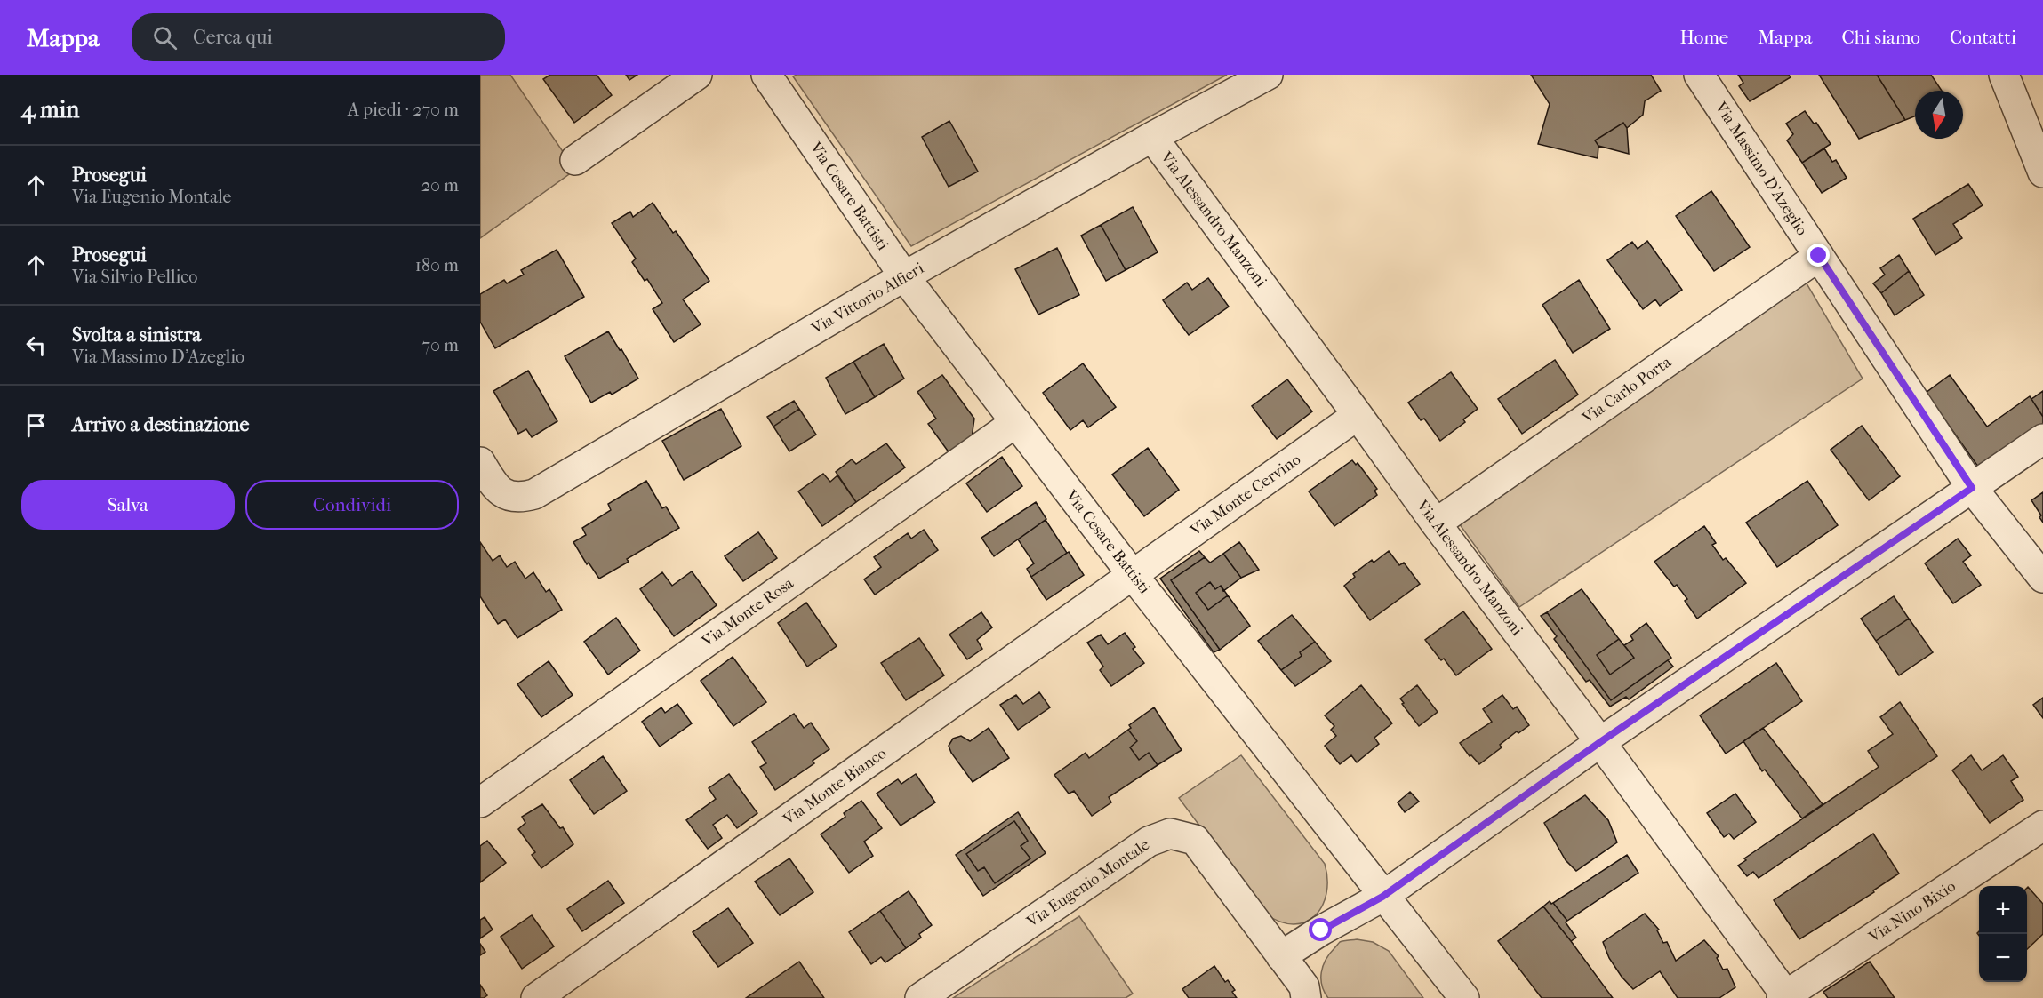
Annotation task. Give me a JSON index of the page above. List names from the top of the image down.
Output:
{
  "streets": {
    "street": [
      "Via Massimo D'Azeglio",
      "Via Cesare Battisti",
      "Via Alessandro Manzoni",
      "Via Vittorio Alfieri",
      "Via Carlo Porta",
      "Via Monte Cervino",
      "Via Monte Rosa",
      "Via Monte Bianco",
      "Via Eugenio Montale",
      "Via Nino Bixio"
    ]
  },
  "crossings": [
    ["Via Massimo D'Azeglio", "Via Carlo Porta"],
    ["Via Cesare Battisti", "Via Vittorio Alfieri"],
    ["Via Cesare Battisti", "Via Monte Cervino"],
    ["Via Cesare Battisti", "Via Monte Rosa"],
    ["Via Cesare Battisti", "Via Monte Bianco"],
    ["Via Alessandro Manzoni", "Via Vittorio Alfieri"],
    ["Via Alessandro Manzoni", "Via Carlo Porta"],
    ["Via Alessandro Manzoni", "Via Monte Cervino"],
    ["Via Alessandro Manzoni", "Via Nino Bixio"],
    ["Via Monte Cervino", "Via Monte Bianco"]
  ],
  "north": "bottom",
  "page": {
    "header": "Mappa",
    "search": "Cerca qui",
    "nav": [
      "Home",
      "Mappa",
      "Chi siamo",
      "Contatti"
    ],
    "heading": ["4 min", "A piedi · 270 m"],
    "list": [
      ["Prosegui", "Via Eugenio Montale", "20 m"],
      ["Prosegui", "Via Silvio Pellico", "180 m"],
      ["Svolta a sinistra", "Via Massimo D'Azeglio", "70 m"],
      "Arrivo a destinazione"
    ],
    "buttons": ["Salva", "Condividi"],
    "map_buttons": ["+", "−"]
  }
}
